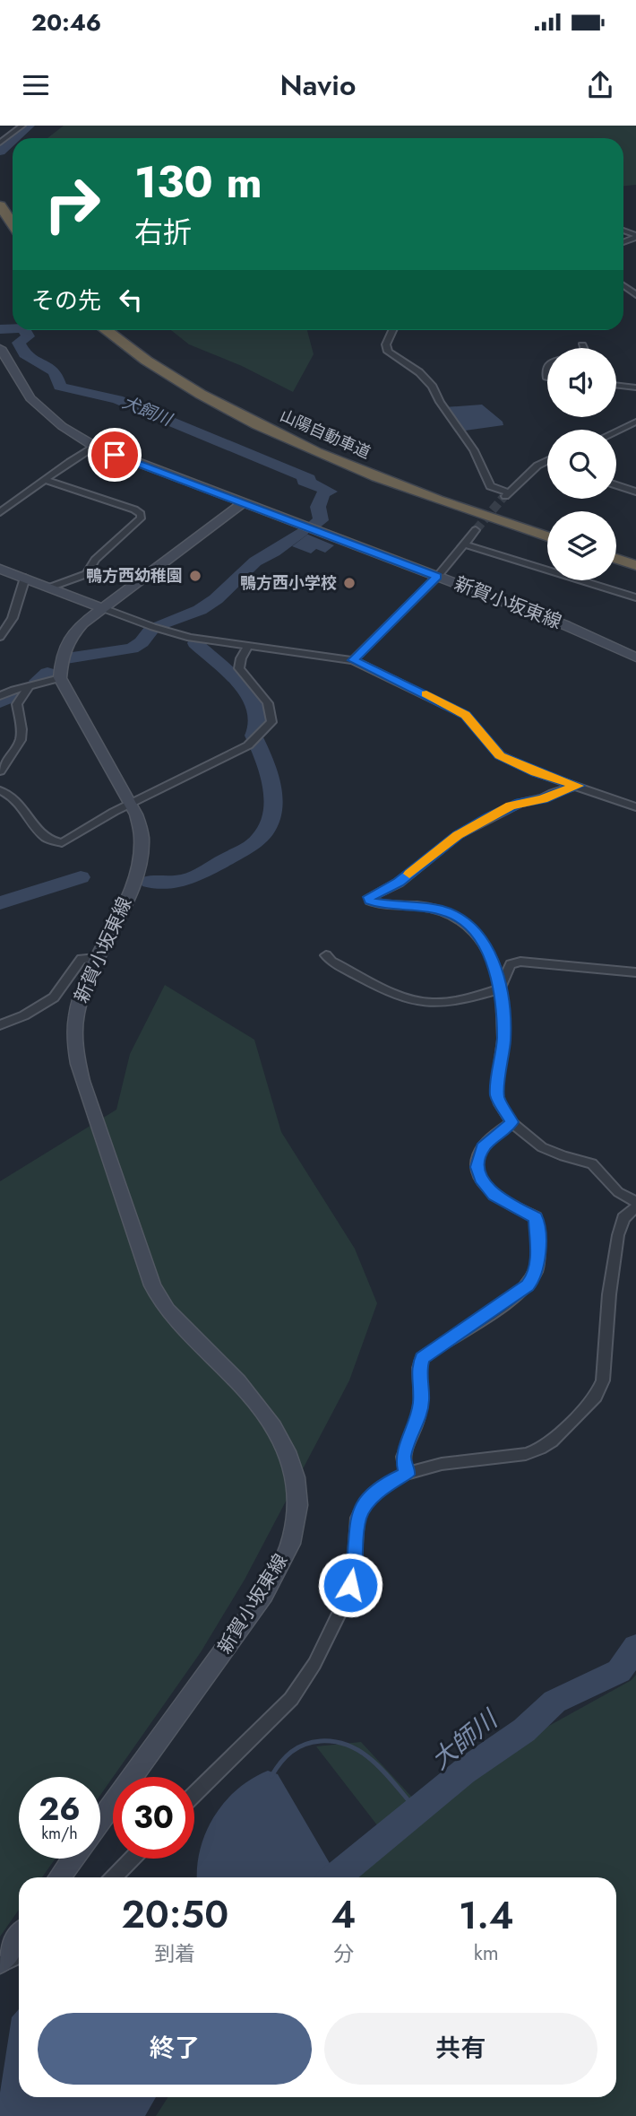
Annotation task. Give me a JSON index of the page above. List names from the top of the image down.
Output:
{
  "streets": {
    "highway": ["山陽自動車道"],
    "main road": ["新賀小坂東線"]
  },
  "water": ["犬飼川", "大師川"],
  "places": ["鴨方西幼稚園", "鴨方西小学校"],
  "page": {
    "status": "20:46",
    "header": "Navio",
    "turn": ["130 m", "右折"],
    "then": "その先",
    "speed": "26 km/h",
    "limit": "30",
    "eta": [
      "20:50",
      "到着",
      "4",
      "分",
      "1.4",
      "km"
    ],
    "buttons": ["終了", "共有"]
  }
}
